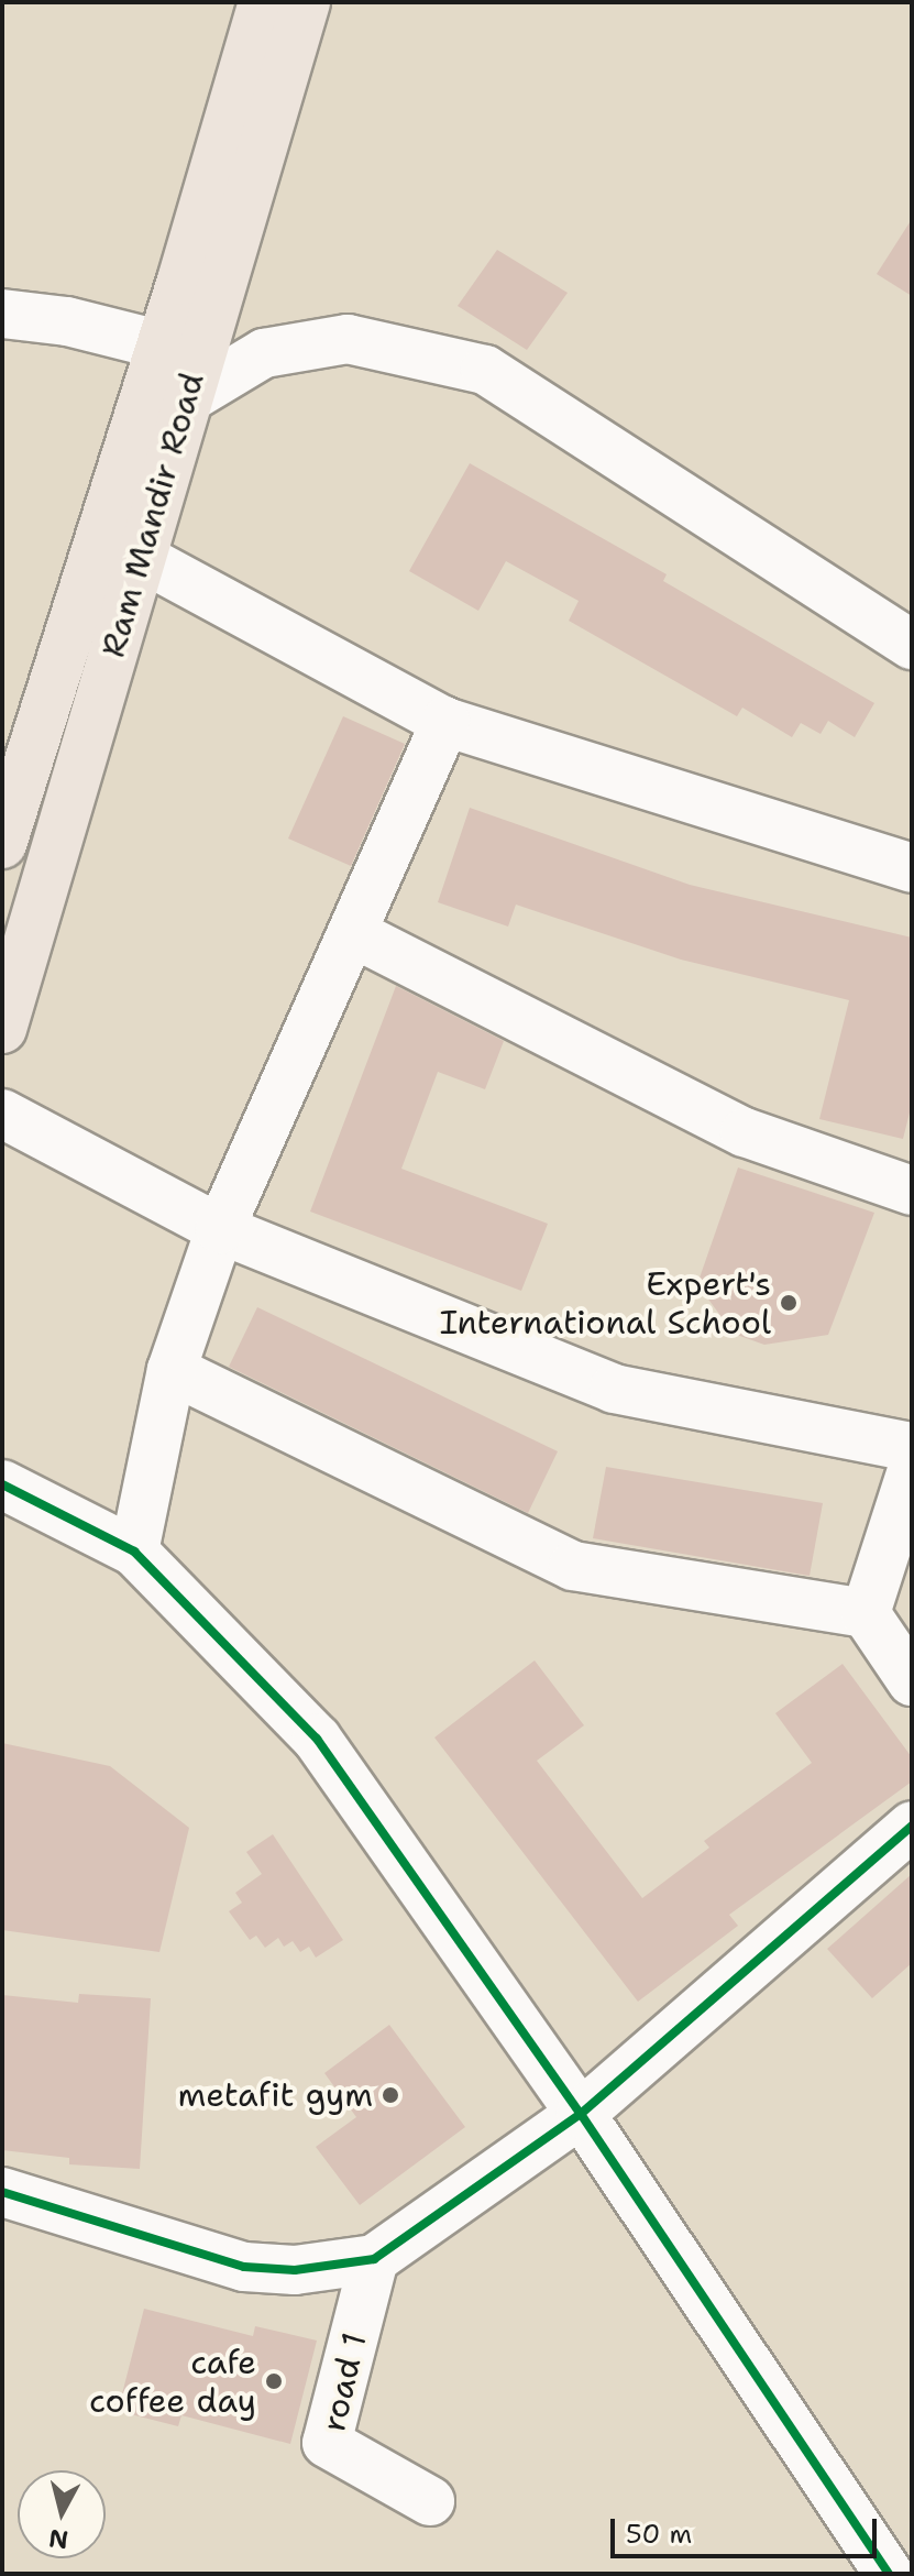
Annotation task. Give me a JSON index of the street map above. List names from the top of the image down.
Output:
{
  "streets": {
    "main road": ["Ram Mandir Road"],
    "street": ["road 1"]
  },
  "places": ["Expert's International School", "metafit gym", "cafe coffee day"],
  "scale_bar": "50 m",
  "north": "bottom"
}
